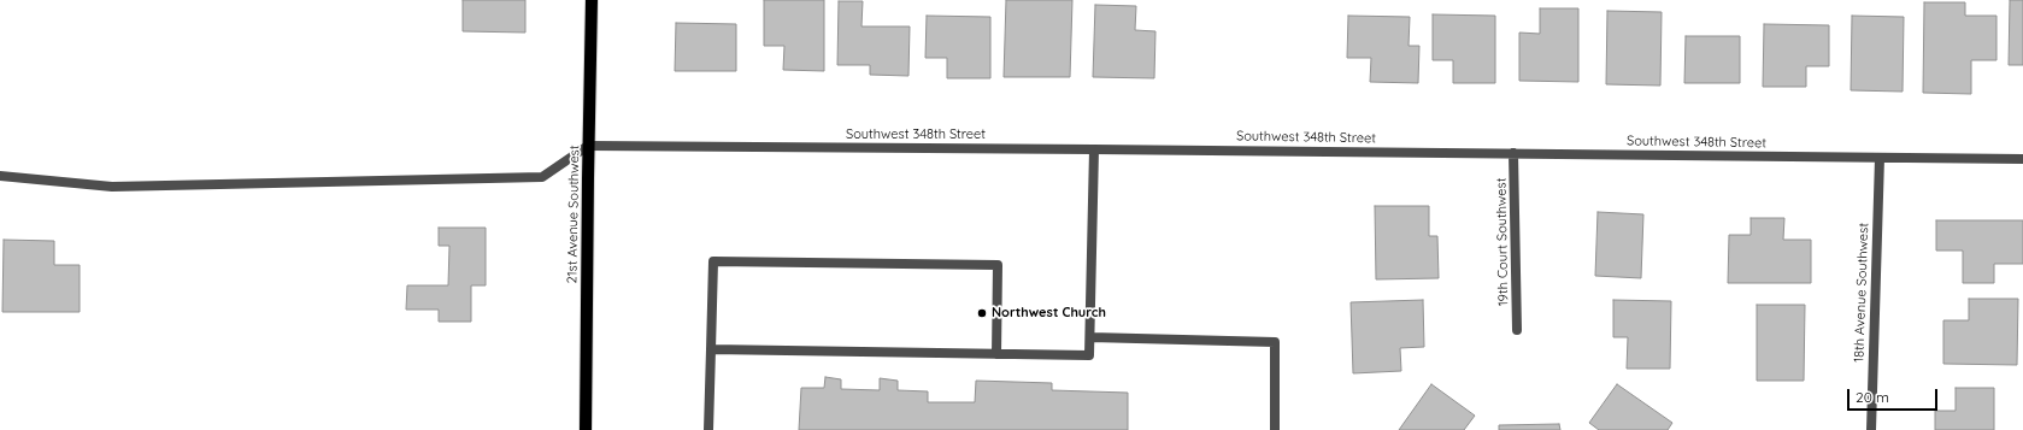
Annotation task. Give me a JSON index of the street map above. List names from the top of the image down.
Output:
{
  "streets": {
    "main road": ["21st Avenue Southwest"],
    "street": ["Southwest 348th Street", "19th Court Southwest", "18th Avenue Southwest"]
  },
  "crossings": [
    ["Southwest 348th Street", "21st Avenue Southwest"],
    ["Southwest 348th Street", "19th Court Southwest"],
    ["Southwest 348th Street", "18th Avenue Southwest"]
  ],
  "places": ["Northwest Church"],
  "scale_bar": "20 m"
}
